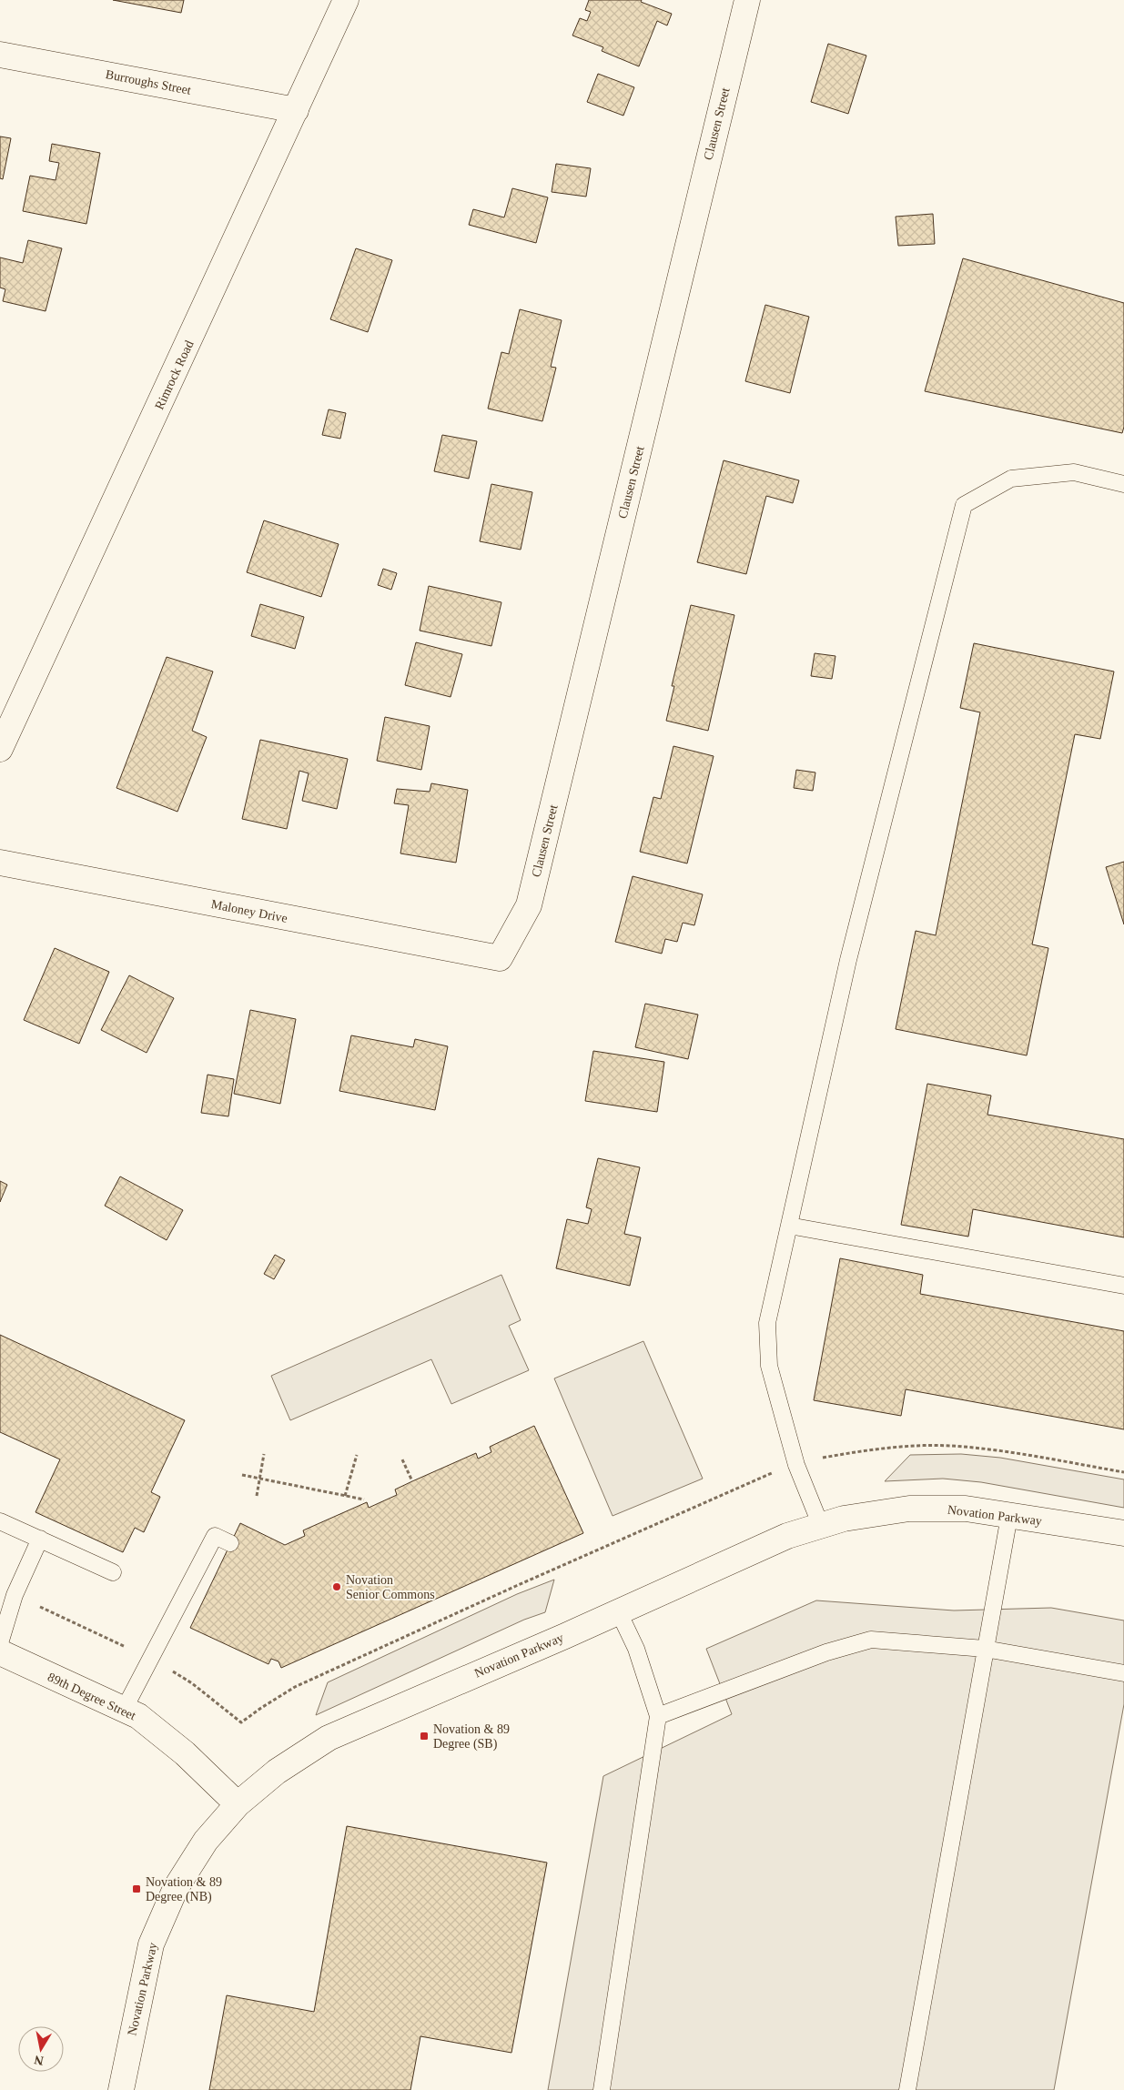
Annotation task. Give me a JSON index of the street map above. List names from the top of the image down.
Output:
{
  "streets": {
    "street": [
      "Burroughs Street",
      "Clausen Street",
      "Rimrock Road",
      "Maloney Drive",
      "Novation Parkway",
      "89th Degree Street"
    ]
  },
  "crossings": [
    ["Burroughs Street", "Rimrock Road"],
    ["Clausen Street", "Maloney Drive"],
    ["Novation Parkway", "89th Degree Street"]
  ],
  "places": {
    "other": ["Novation Senior Commons"],
    "transit": ["Novation & 89 Degree (SB)", "Novation & 89 Degree (NB)"]
  },
  "north": "bottom"
}
